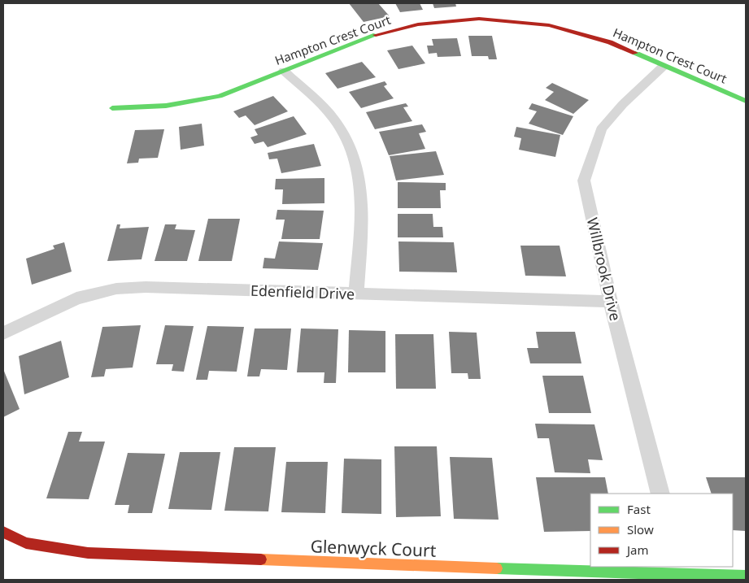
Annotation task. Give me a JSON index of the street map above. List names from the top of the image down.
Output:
{
  "streets": {
    "street": [
      "Hampton Crest Court",
      "Willbrook Drive",
      "Edenfield Drive",
      "Glenwyck Court"
    ]
  },
  "crossings": [
    ["Hampton Crest Court", "Willbrook Drive"],
    ["Willbrook Drive", "Edenfield Drive"]
  ],
  "legend": ["Fast", "Slow", "Jam"]
}
